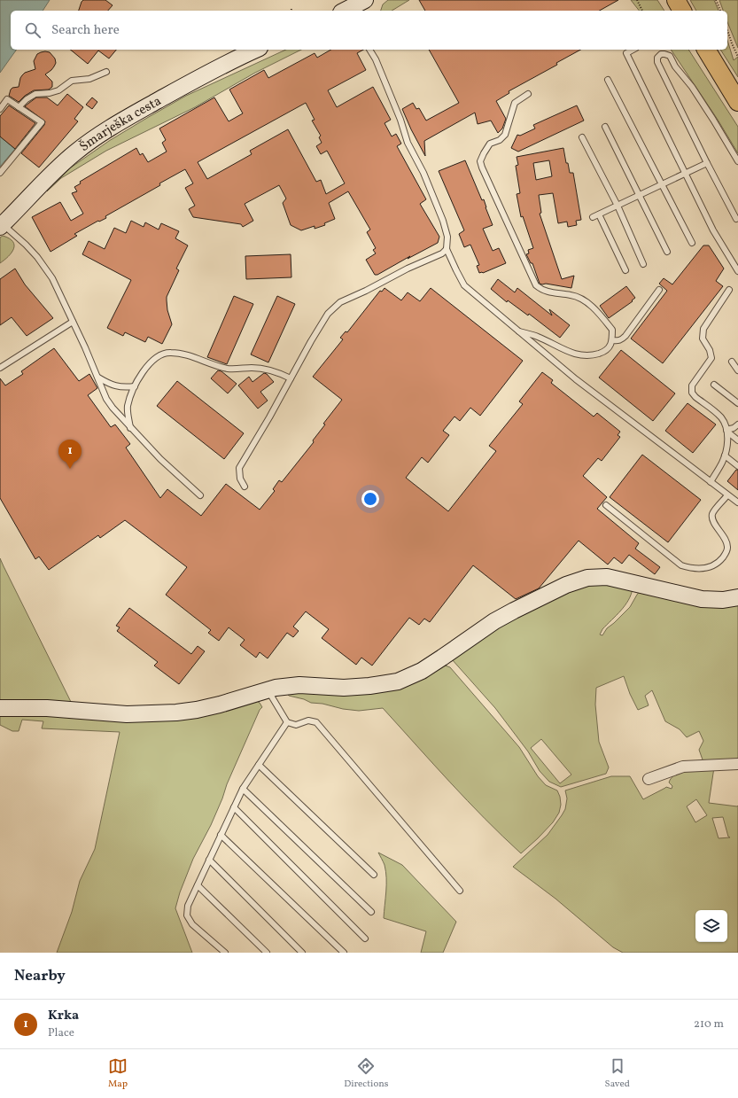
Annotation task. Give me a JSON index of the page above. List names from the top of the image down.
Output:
{
  "streets": {
    "street": ["Šmarješka cesta"]
  },
  "page": {
    "search": "Search here",
    "pins": "1",
    "heading": "Nearby",
    "list": [
      {
        "mark": "1",
        "name": "Krka",
        "note": "Place",
        "value": "210 m"
      }
    ],
    "nav": ["Map", "Directions", "Saved"]
  }
}
